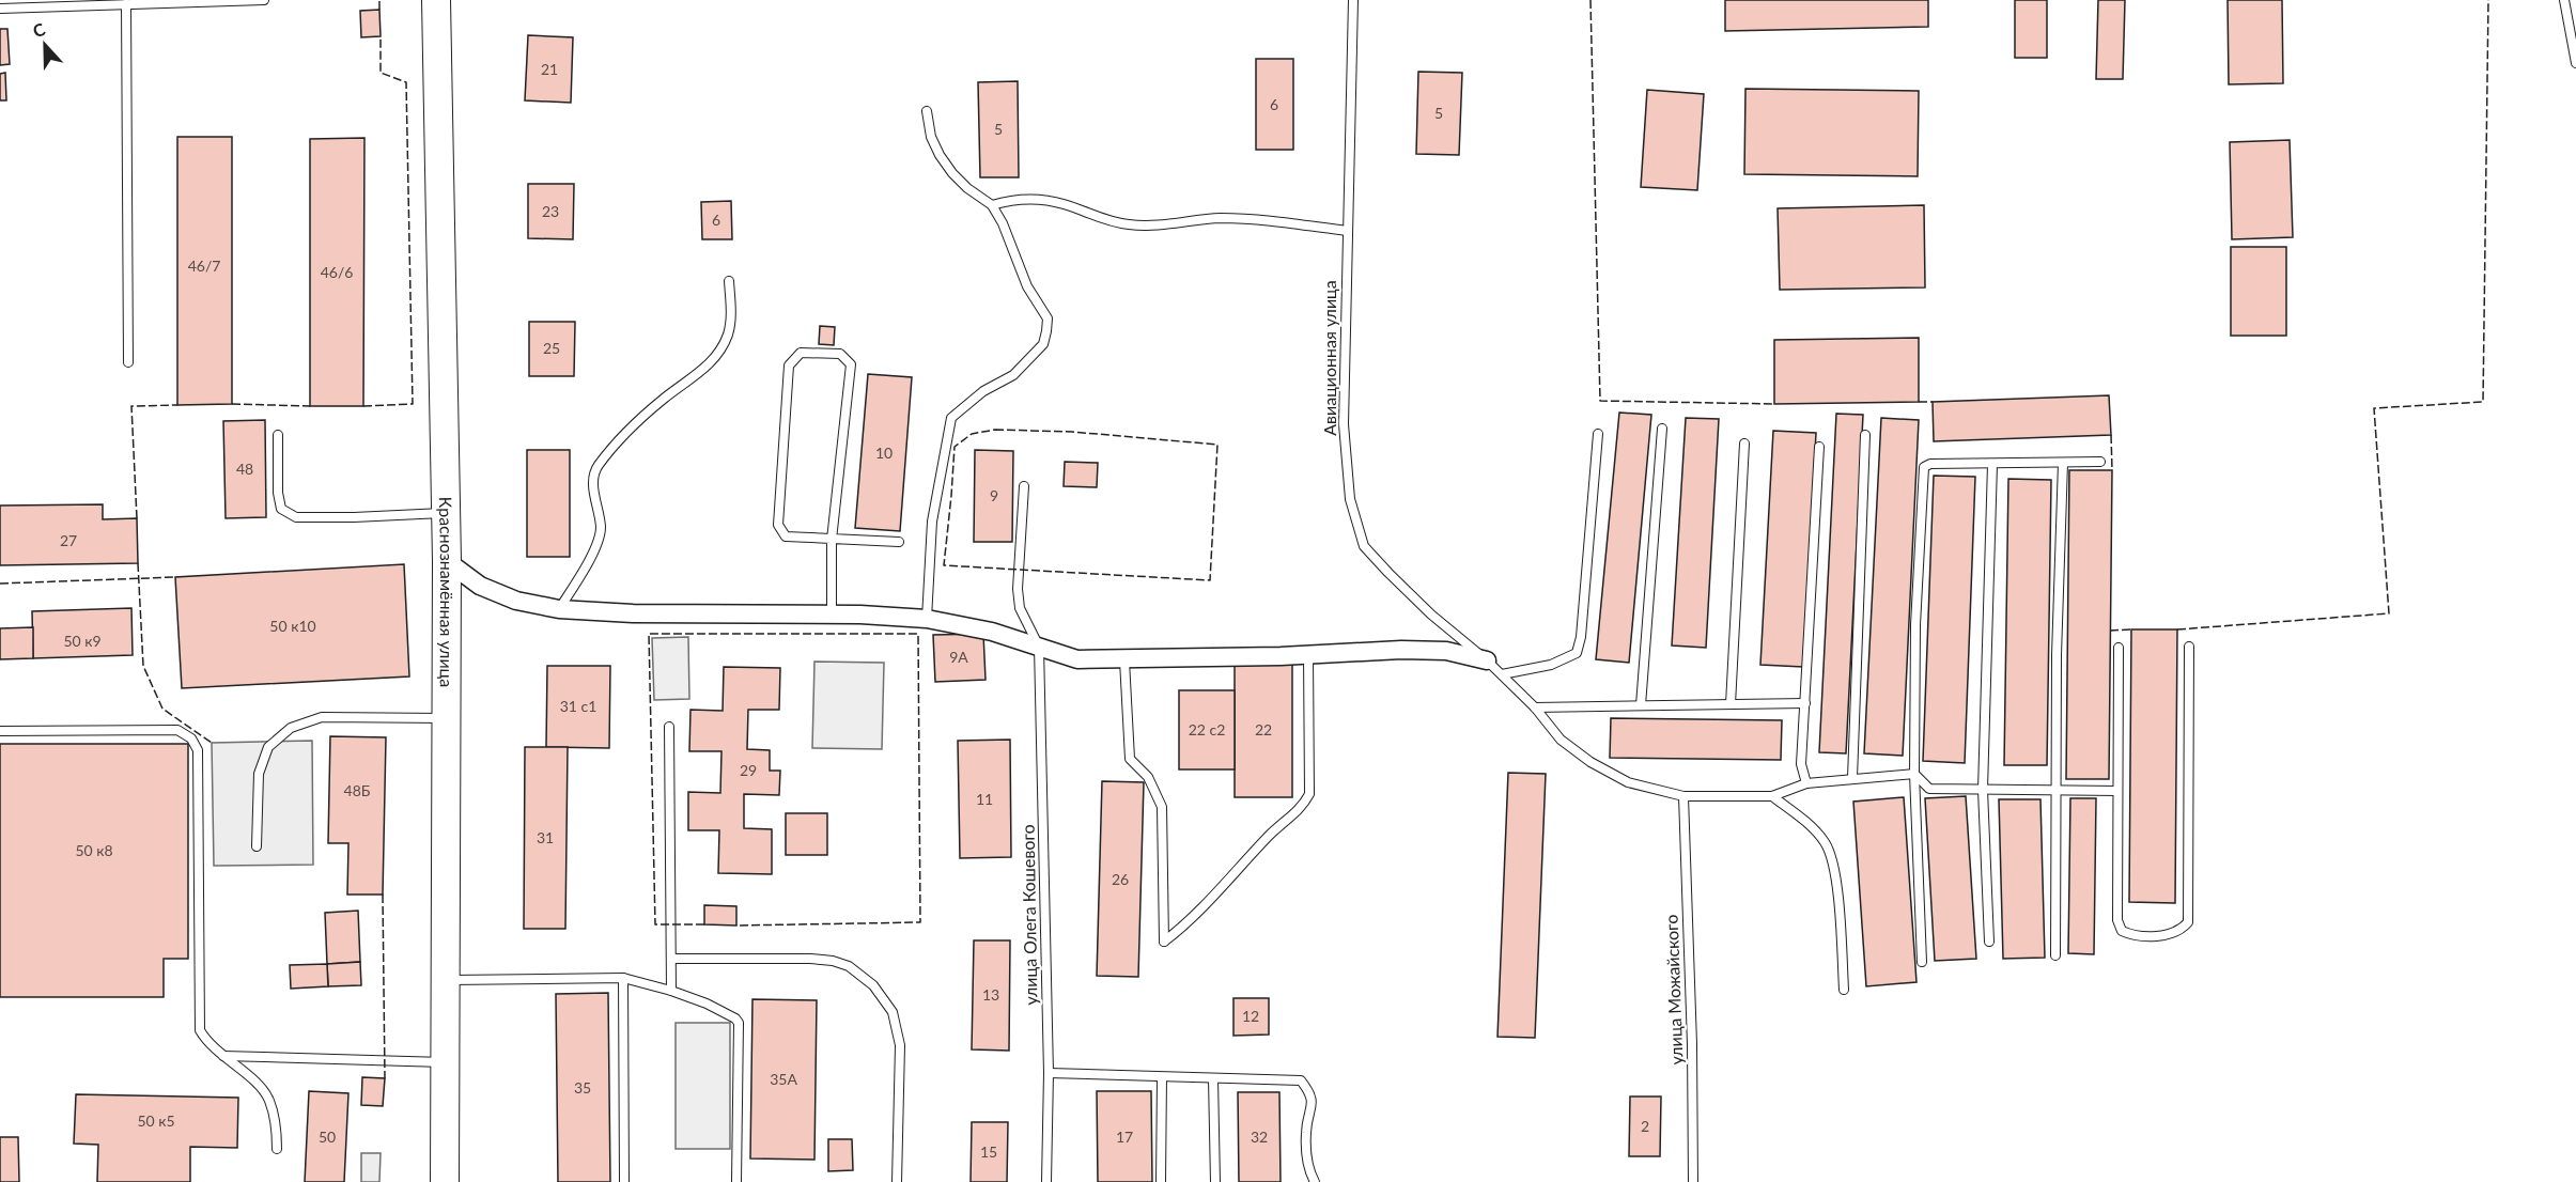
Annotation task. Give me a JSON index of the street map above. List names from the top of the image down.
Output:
{
  "streets": {
    "main road": ["Краснознамённая улица"],
    "lane": ["Авиационная улица", "улица Олега Кошевого", "улица Можайского"]
  },
  "crossings": [
    ["Авиационная улица", "улица Можайского"]
  ],
  "house_numbers": [
    "21",
    "6",
    "5",
    "5",
    "23",
    "6",
    "46/7",
    "46/6",
    "25",
    "10",
    "48",
    "9",
    "27",
    "50 к10",
    "50 к9",
    "9А",
    "31 с1",
    "22 с2",
    "22",
    "29",
    "48Б",
    "11",
    "31",
    "50 к8",
    "26",
    "13",
    "12",
    "35А",
    "35",
    "50 к5",
    "2",
    "50",
    "17",
    "32",
    "15"
  ],
  "north": "top"
}
